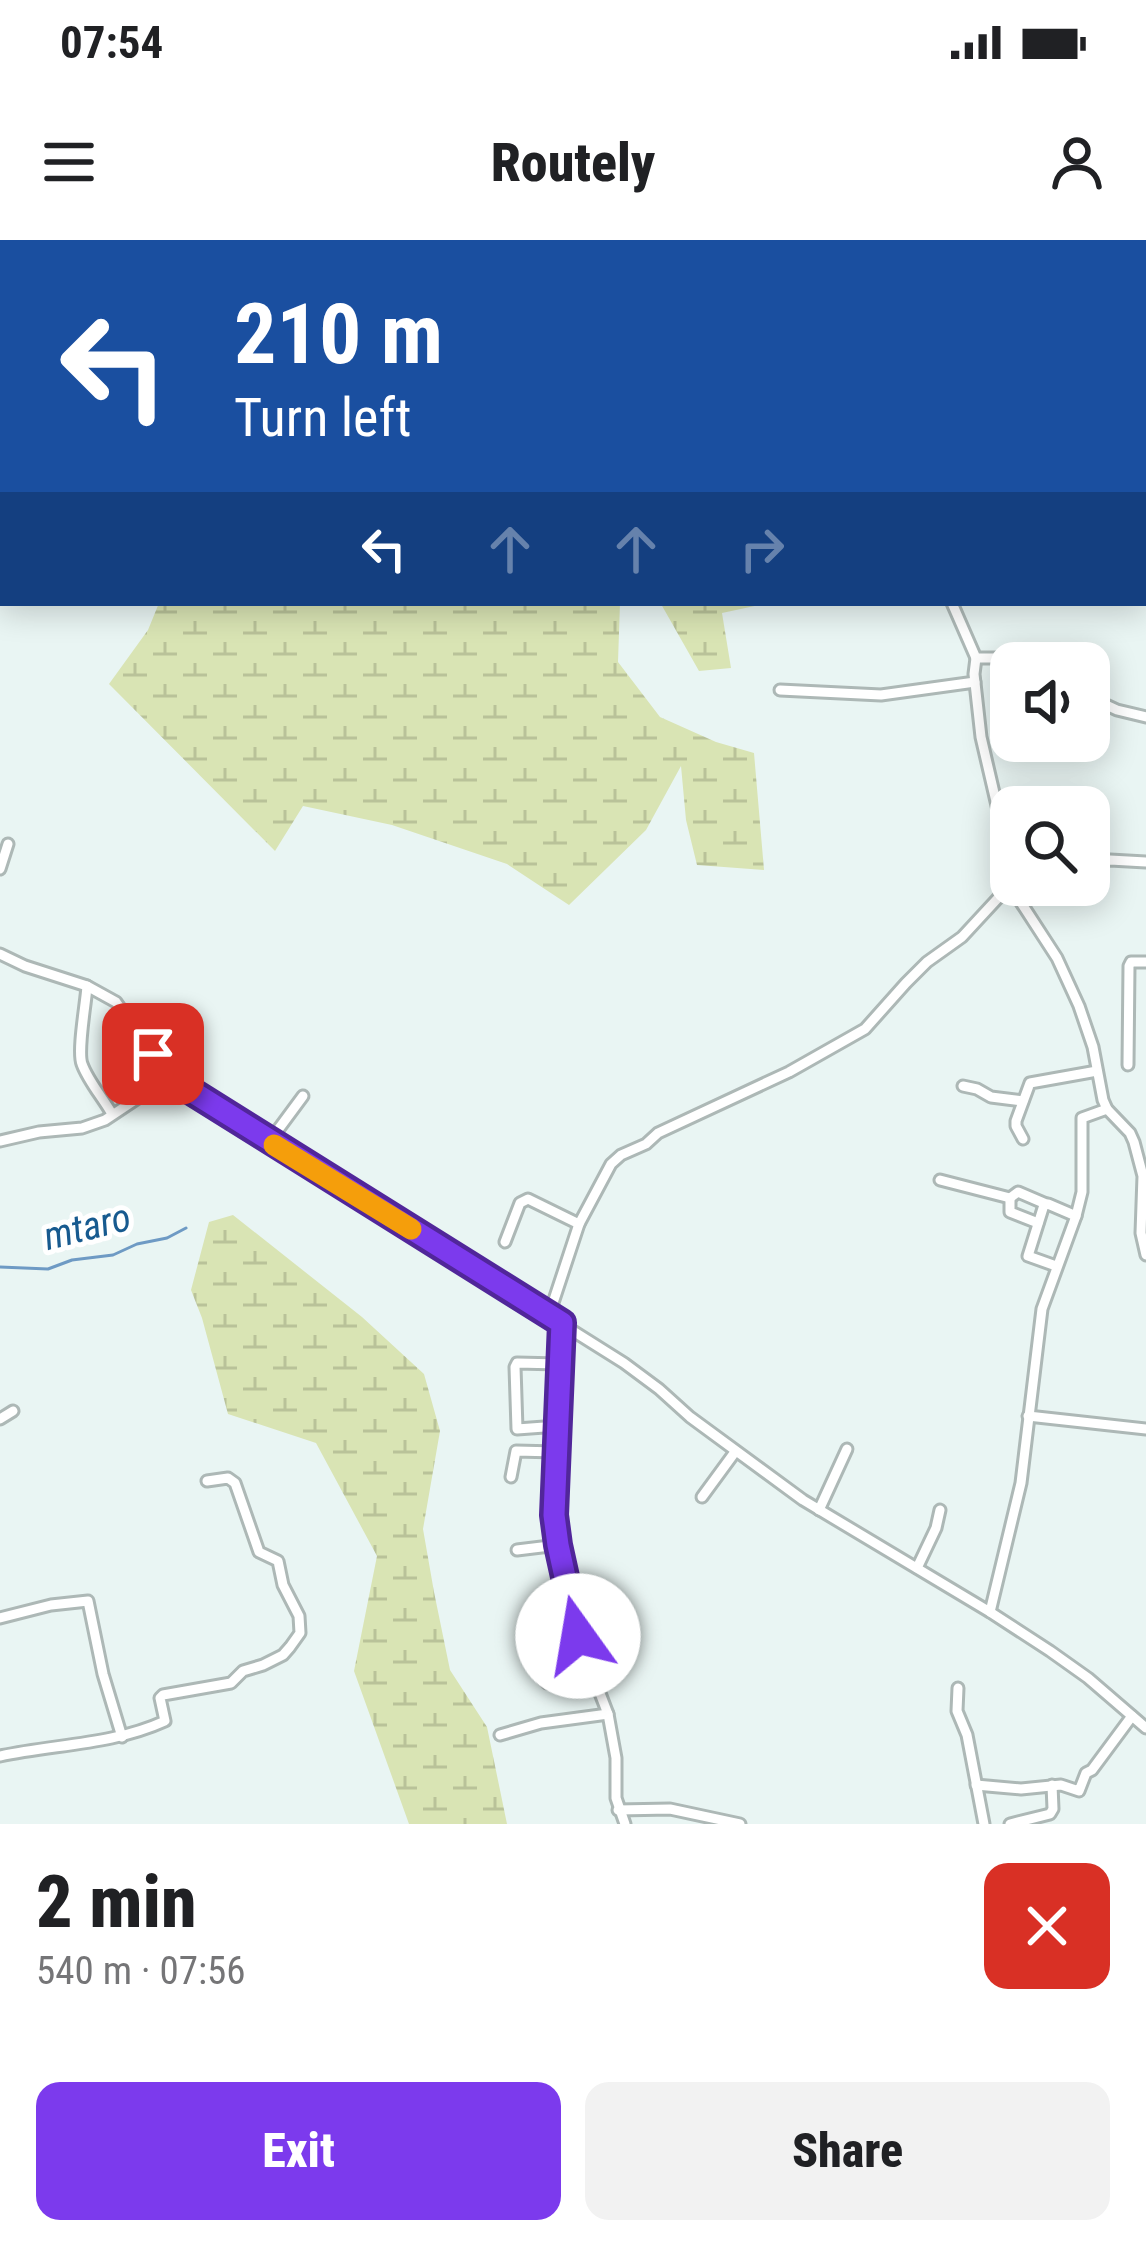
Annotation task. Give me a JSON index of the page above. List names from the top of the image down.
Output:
{
  "water": ["mtaro"],
  "page": {
    "status": "07:54",
    "header": "Routely",
    "turn": ["210 m", "Turn left"],
    "heading": ["2 min", "540 m · 07:56"],
    "buttons": ["Exit", "Share"]
  }
}
